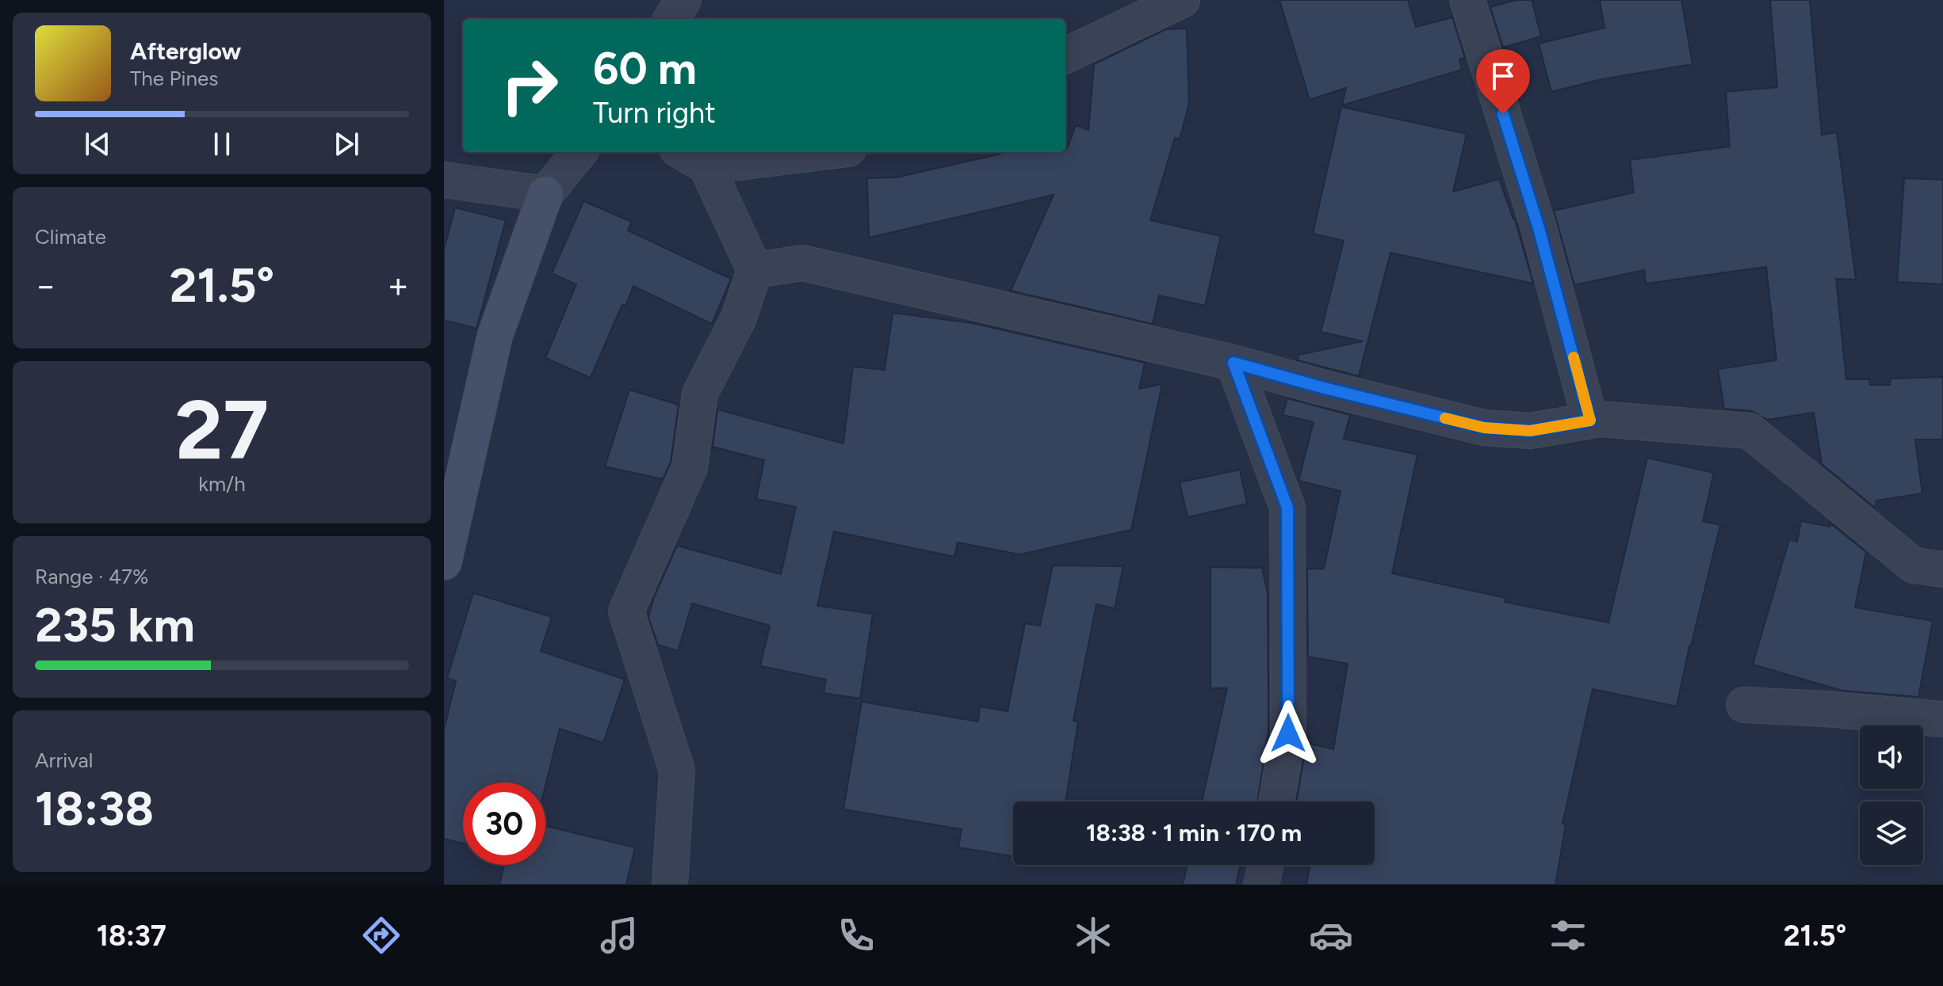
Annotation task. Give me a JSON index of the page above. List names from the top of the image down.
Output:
{
  "page": {
    "turn": ["60 m", "Turn right"],
    "song": ["Afterglow", "The Pines"],
    "tile": [
      "Climate",
      ["27", "km/h"],
      ["Range · 47%", "235 km"],
      ["Arrival", "18:38"]
    ],
    "heat": ["−", "21.5°", "+"],
    "limit": "30",
    "trip": "18:38 · 1 min · 170 m",
    "tabs": ["18:37", "21.5°"]
  }
}
